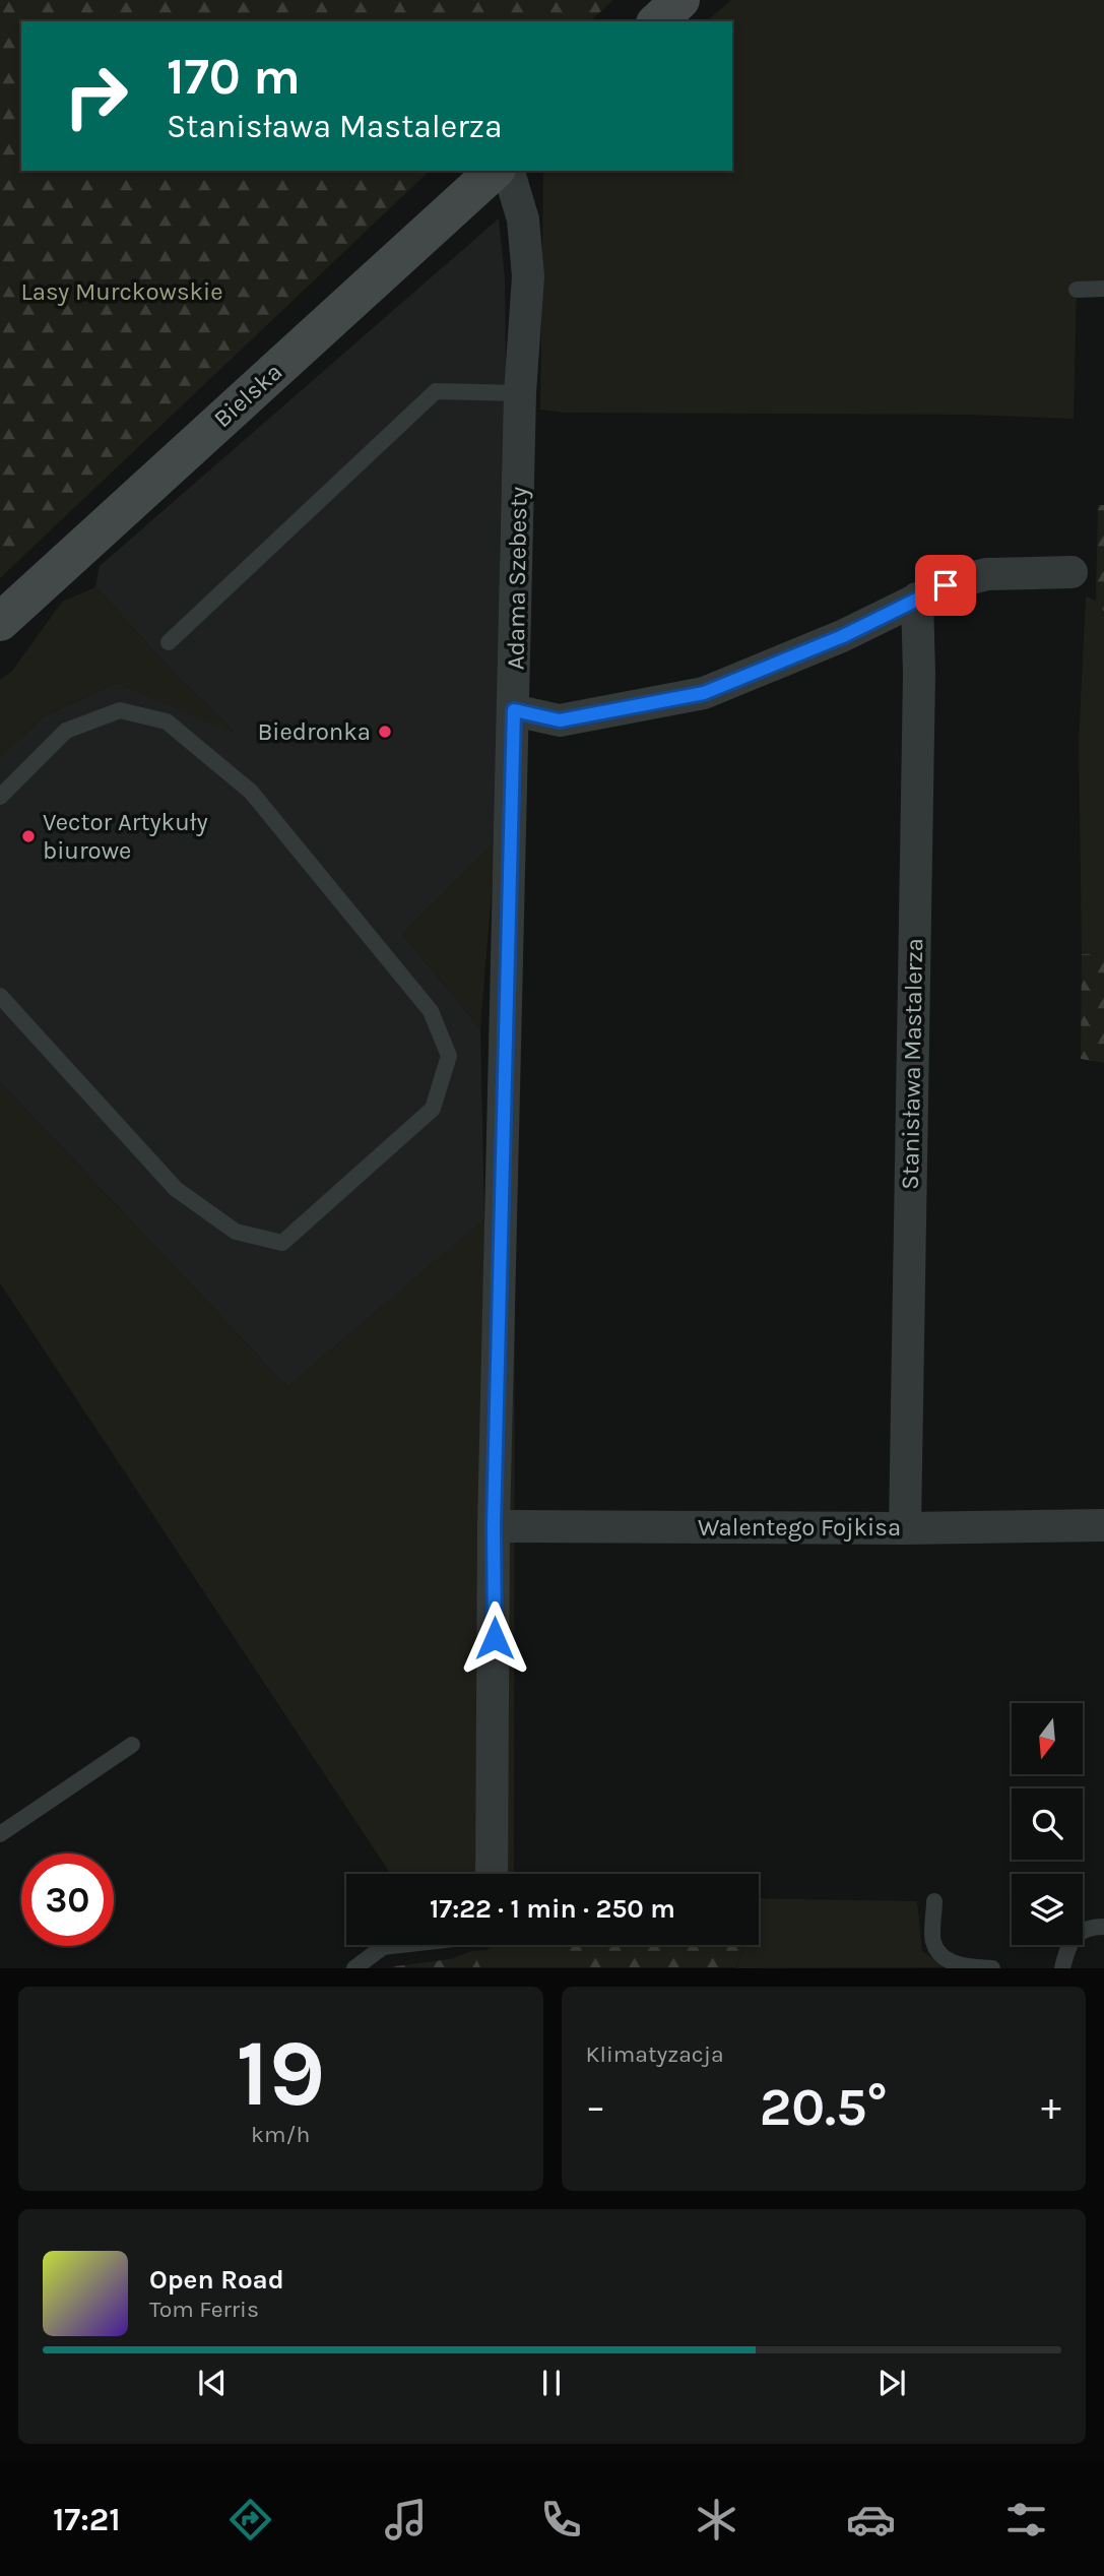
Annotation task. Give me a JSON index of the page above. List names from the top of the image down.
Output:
{
  "streets": {
    "street": [
      "Bielska",
      "Adama Szebesty",
      "Stanisława Mastalerza",
      "Walentego Fojkisa"
    ]
  },
  "crossings": [
    ["Adama Szebesty", "Walentego Fojkisa"],
    ["Stanisława Mastalerza", "Walentego Fojkisa"]
  ],
  "parks": ["Lasy Murckowskie"],
  "places": ["Biedronka", "Vector Artykuły biurowe"],
  "north": "bottom",
  "page": {
    "turn": ["170 m", "Stanisława Mastalerza"],
    "limit": "30",
    "trip": "17:22 · 1 min · 250 m",
    "tile": [
      ["19", "km/h"],
      "Klimatyzacja"
    ],
    "heat": ["−", "20.5°", "+"],
    "song": ["Open Road", "Tom Ferris"],
    "tabs": "17:21"
  }
}
